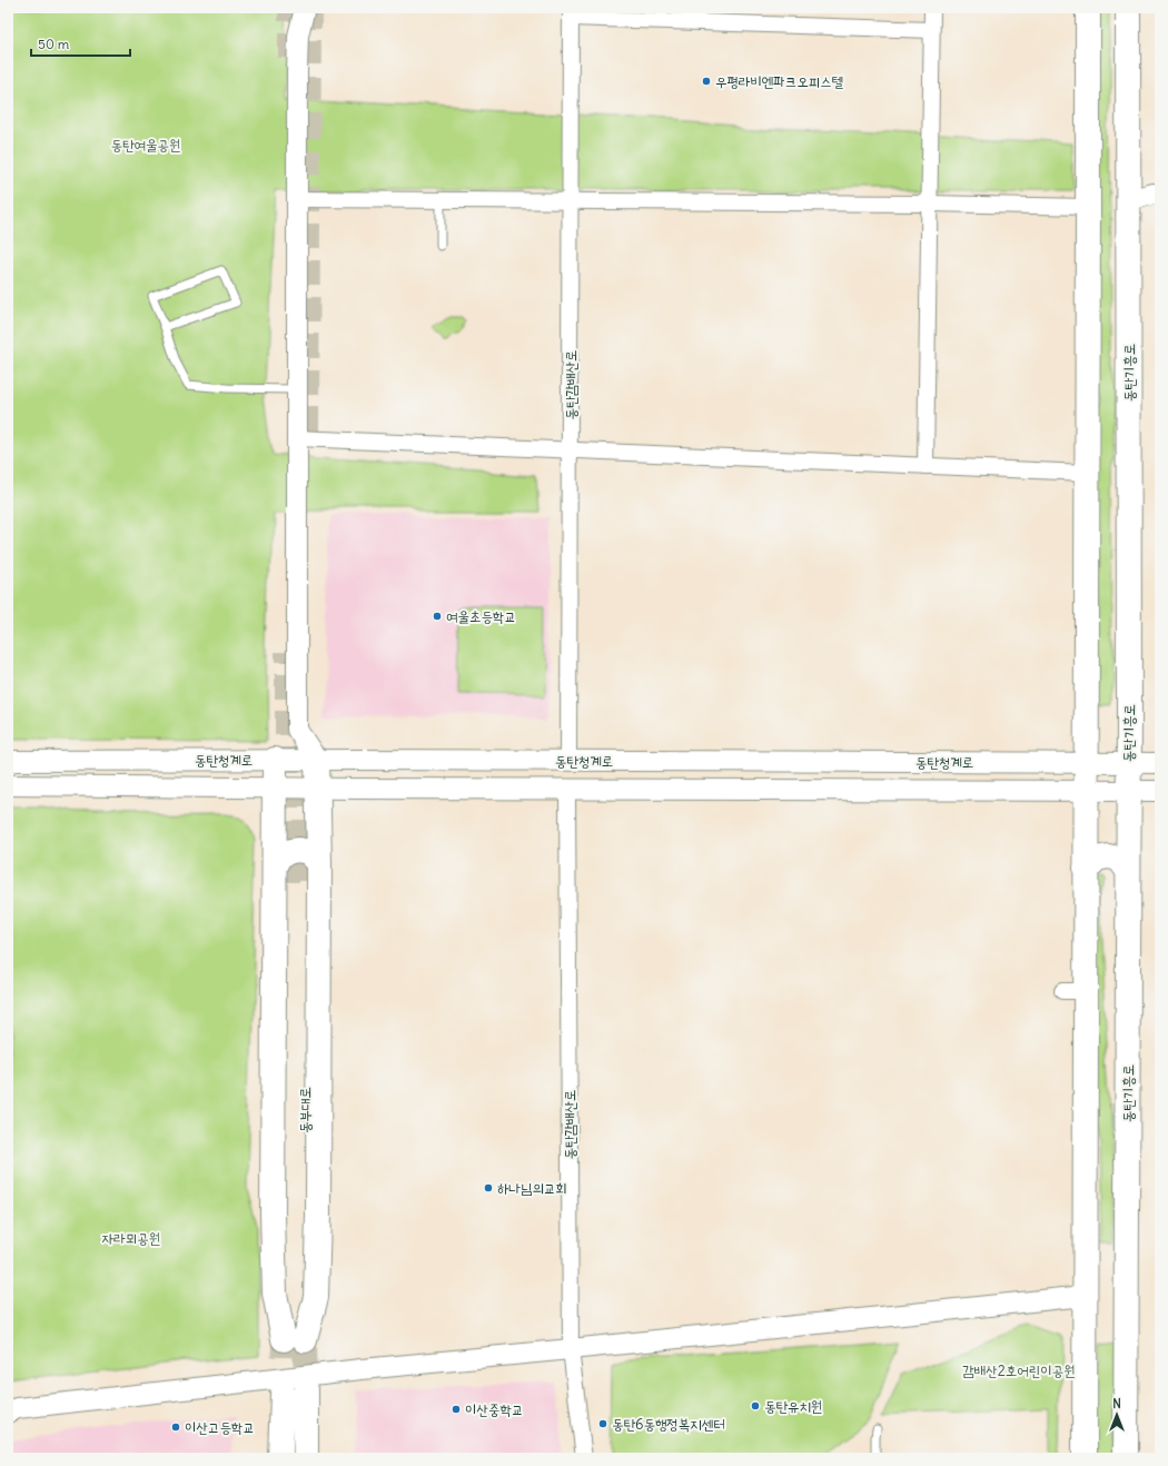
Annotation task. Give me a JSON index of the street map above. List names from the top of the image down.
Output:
{
  "streets": {
    "main road": ["동탄기흥로", "동부대로"],
    "street": ["동탄감배산로", "동탄청계로"]
  },
  "crossings": [
    ["동탄기흥로", "동탄청계로"],
    ["동탄감배산로", "동탄청계로"]
  ],
  "parks": ["동탄여울공원", "자라뫼공원", "감배산2호어린이공원"],
  "places": [
    "우평라비엔파크오피스텔",
    "여울초등학교",
    "하나님의교회",
    "동탄유치원",
    "이산중학교",
    "동탄6동행정복지센터",
    "이산고등학교"
  ],
  "scale_bar": "50 m",
  "north": "top"
}
